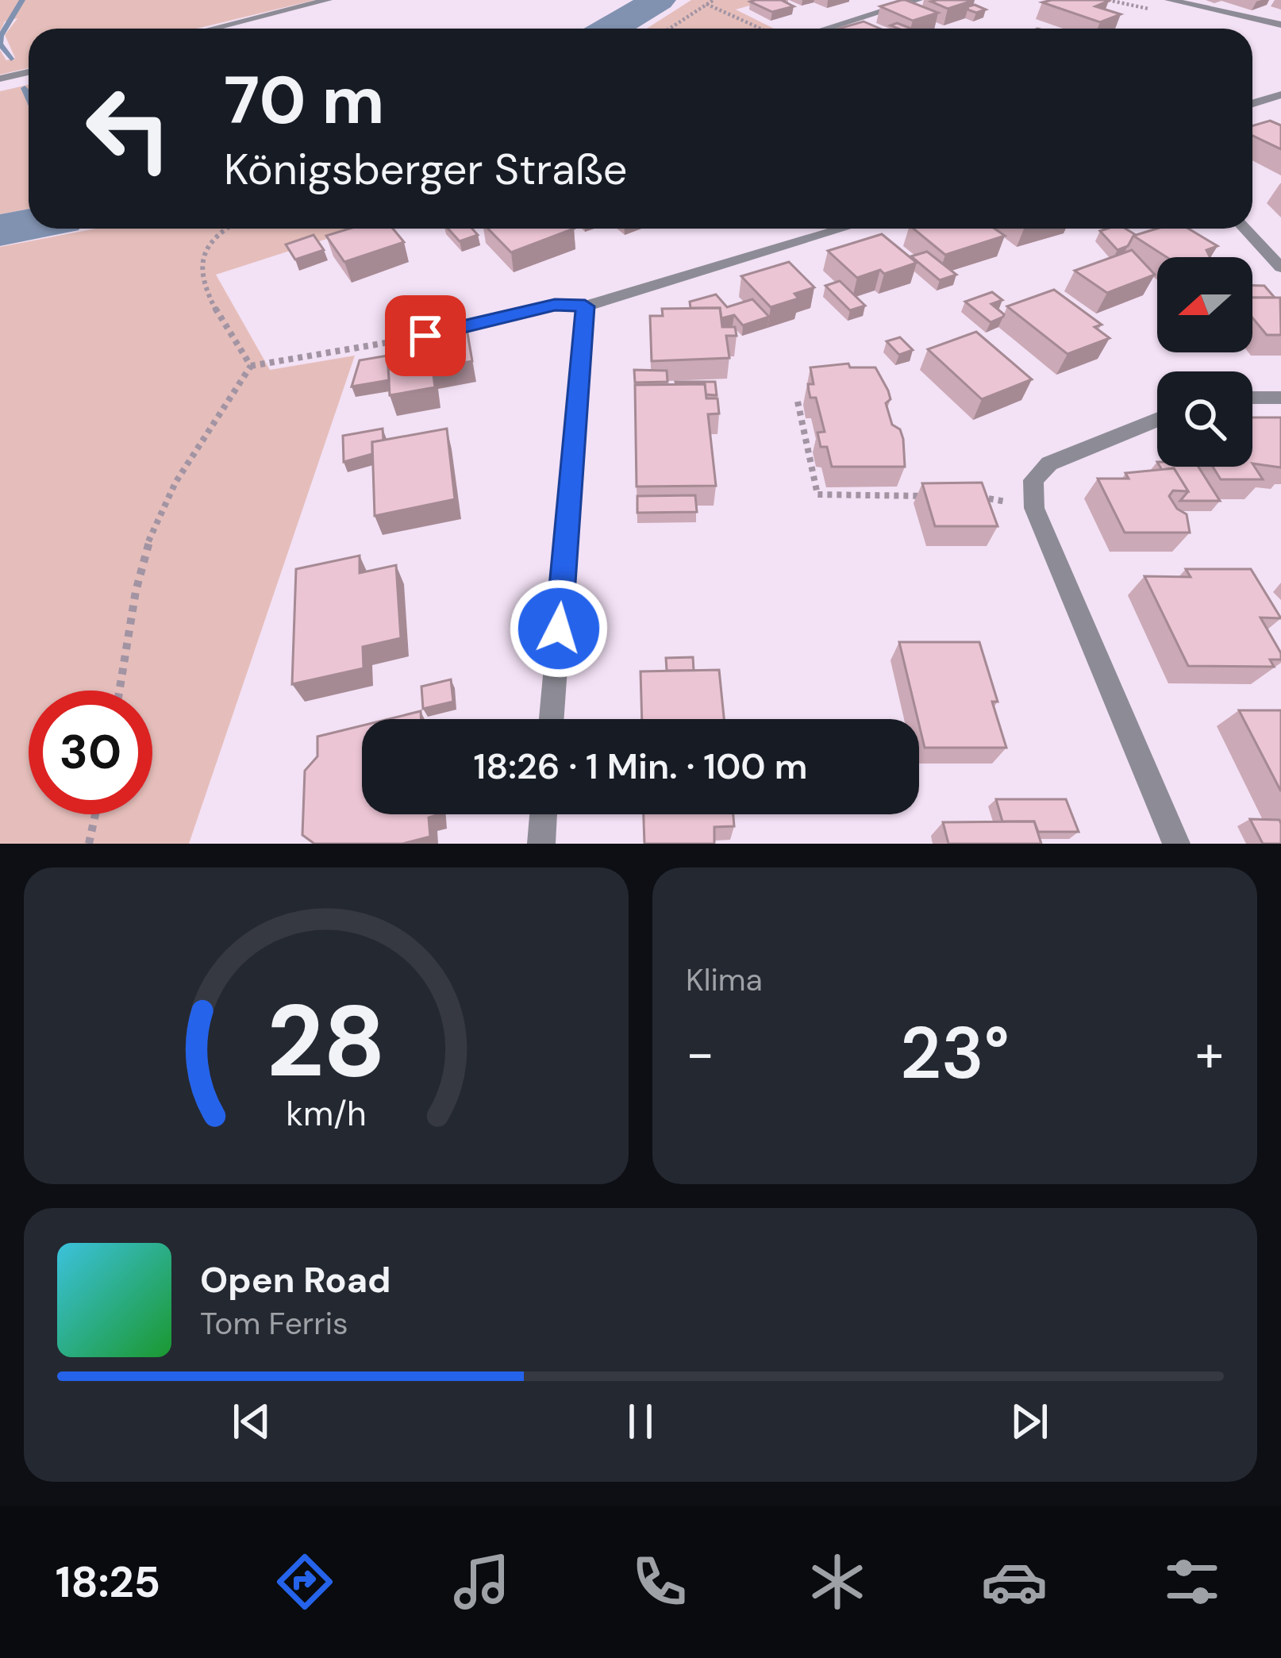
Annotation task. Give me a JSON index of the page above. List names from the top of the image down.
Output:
{
  "north": "left",
  "page": {
    "turn": ["70 m", "Königsberger Straße"],
    "limit": "30",
    "trip": "18:26 · 1 Min. · 100 m",
    "tile": "Klima",
    "heat": ["−", "23°", "+"],
    "song": ["Open Road", "Tom Ferris"],
    "tabs": "18:25",
    "gauge": ["28", "km/h"]
  }
}
